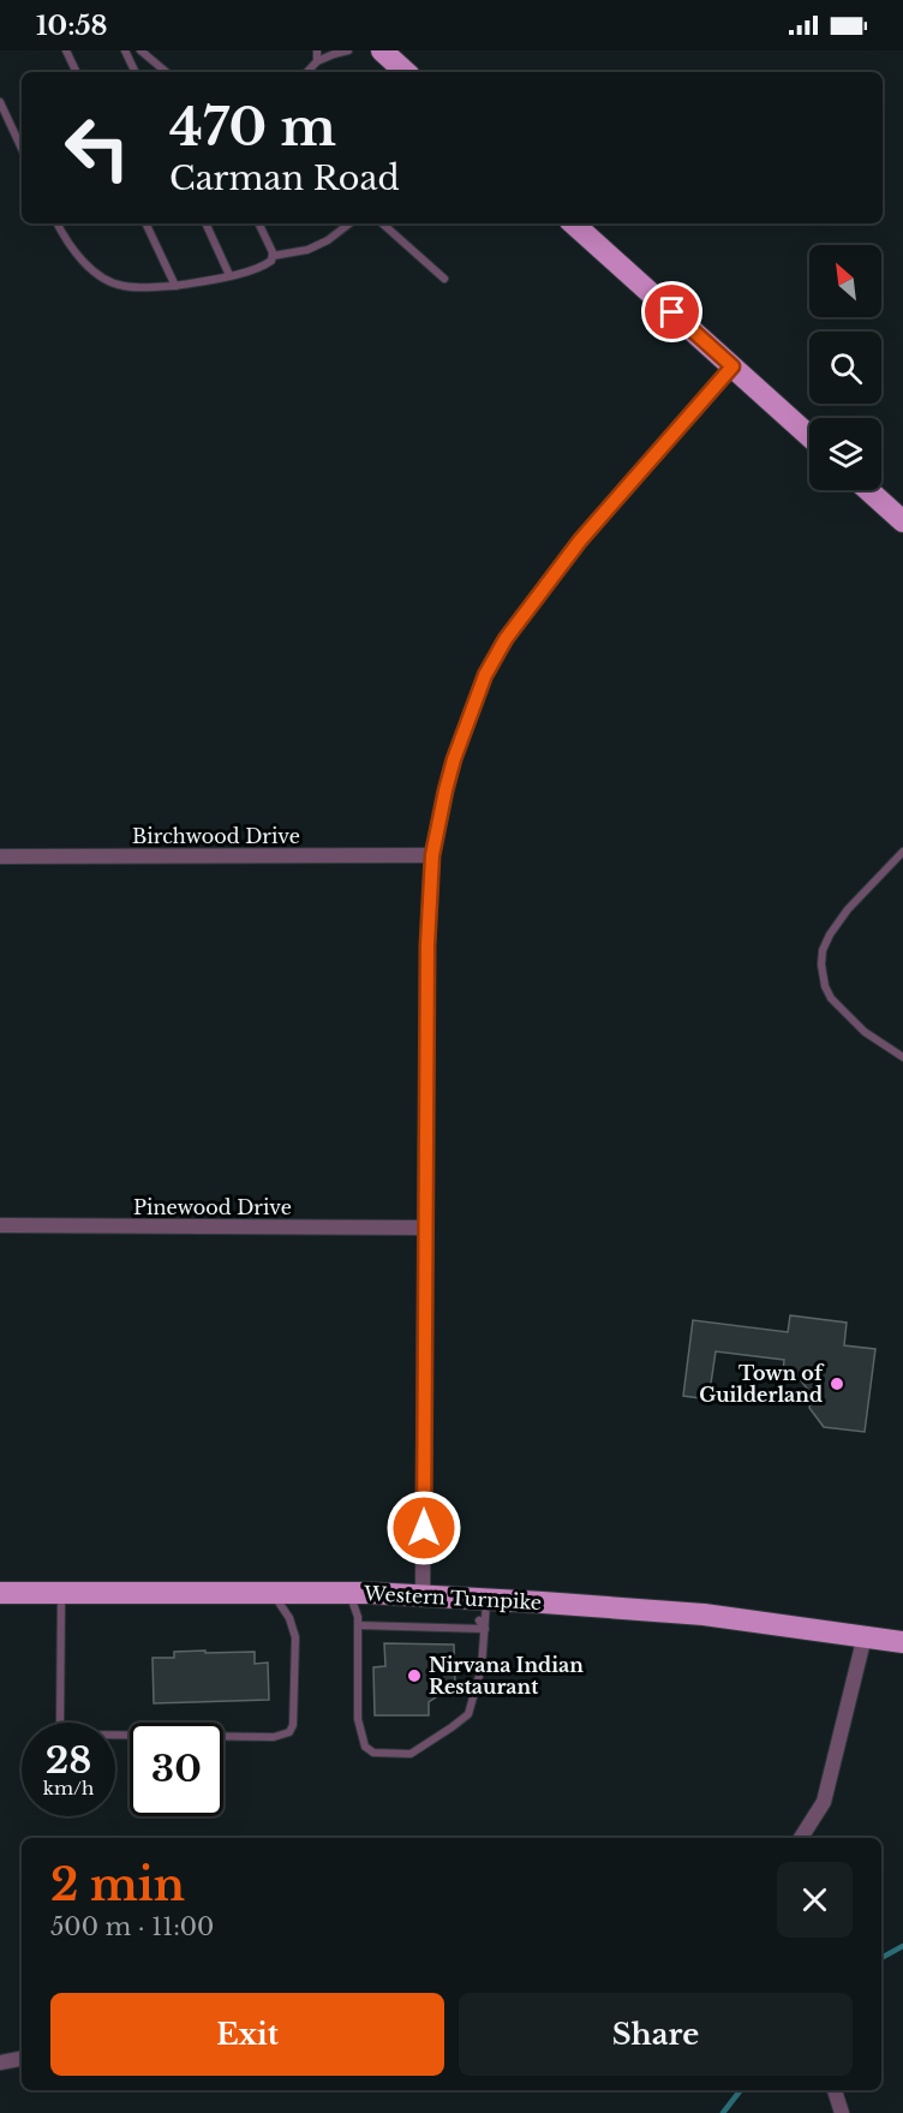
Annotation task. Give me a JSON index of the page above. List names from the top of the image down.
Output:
{
  "streets": {
    "main road": ["Western Turnpike"],
    "street": ["Birchwood Drive", "Pinewood Drive"]
  },
  "places": ["Town of Guilderland", "Nirvana Indian Restaurant"],
  "north": "top left",
  "page": {
    "status": "10:58",
    "turn": ["470 m", "Carman Road"],
    "speed": "28 km/h",
    "limit": "30",
    "heading": ["2 min", "500 m · 11:00"],
    "buttons": ["Exit", "Share"]
  }
}
